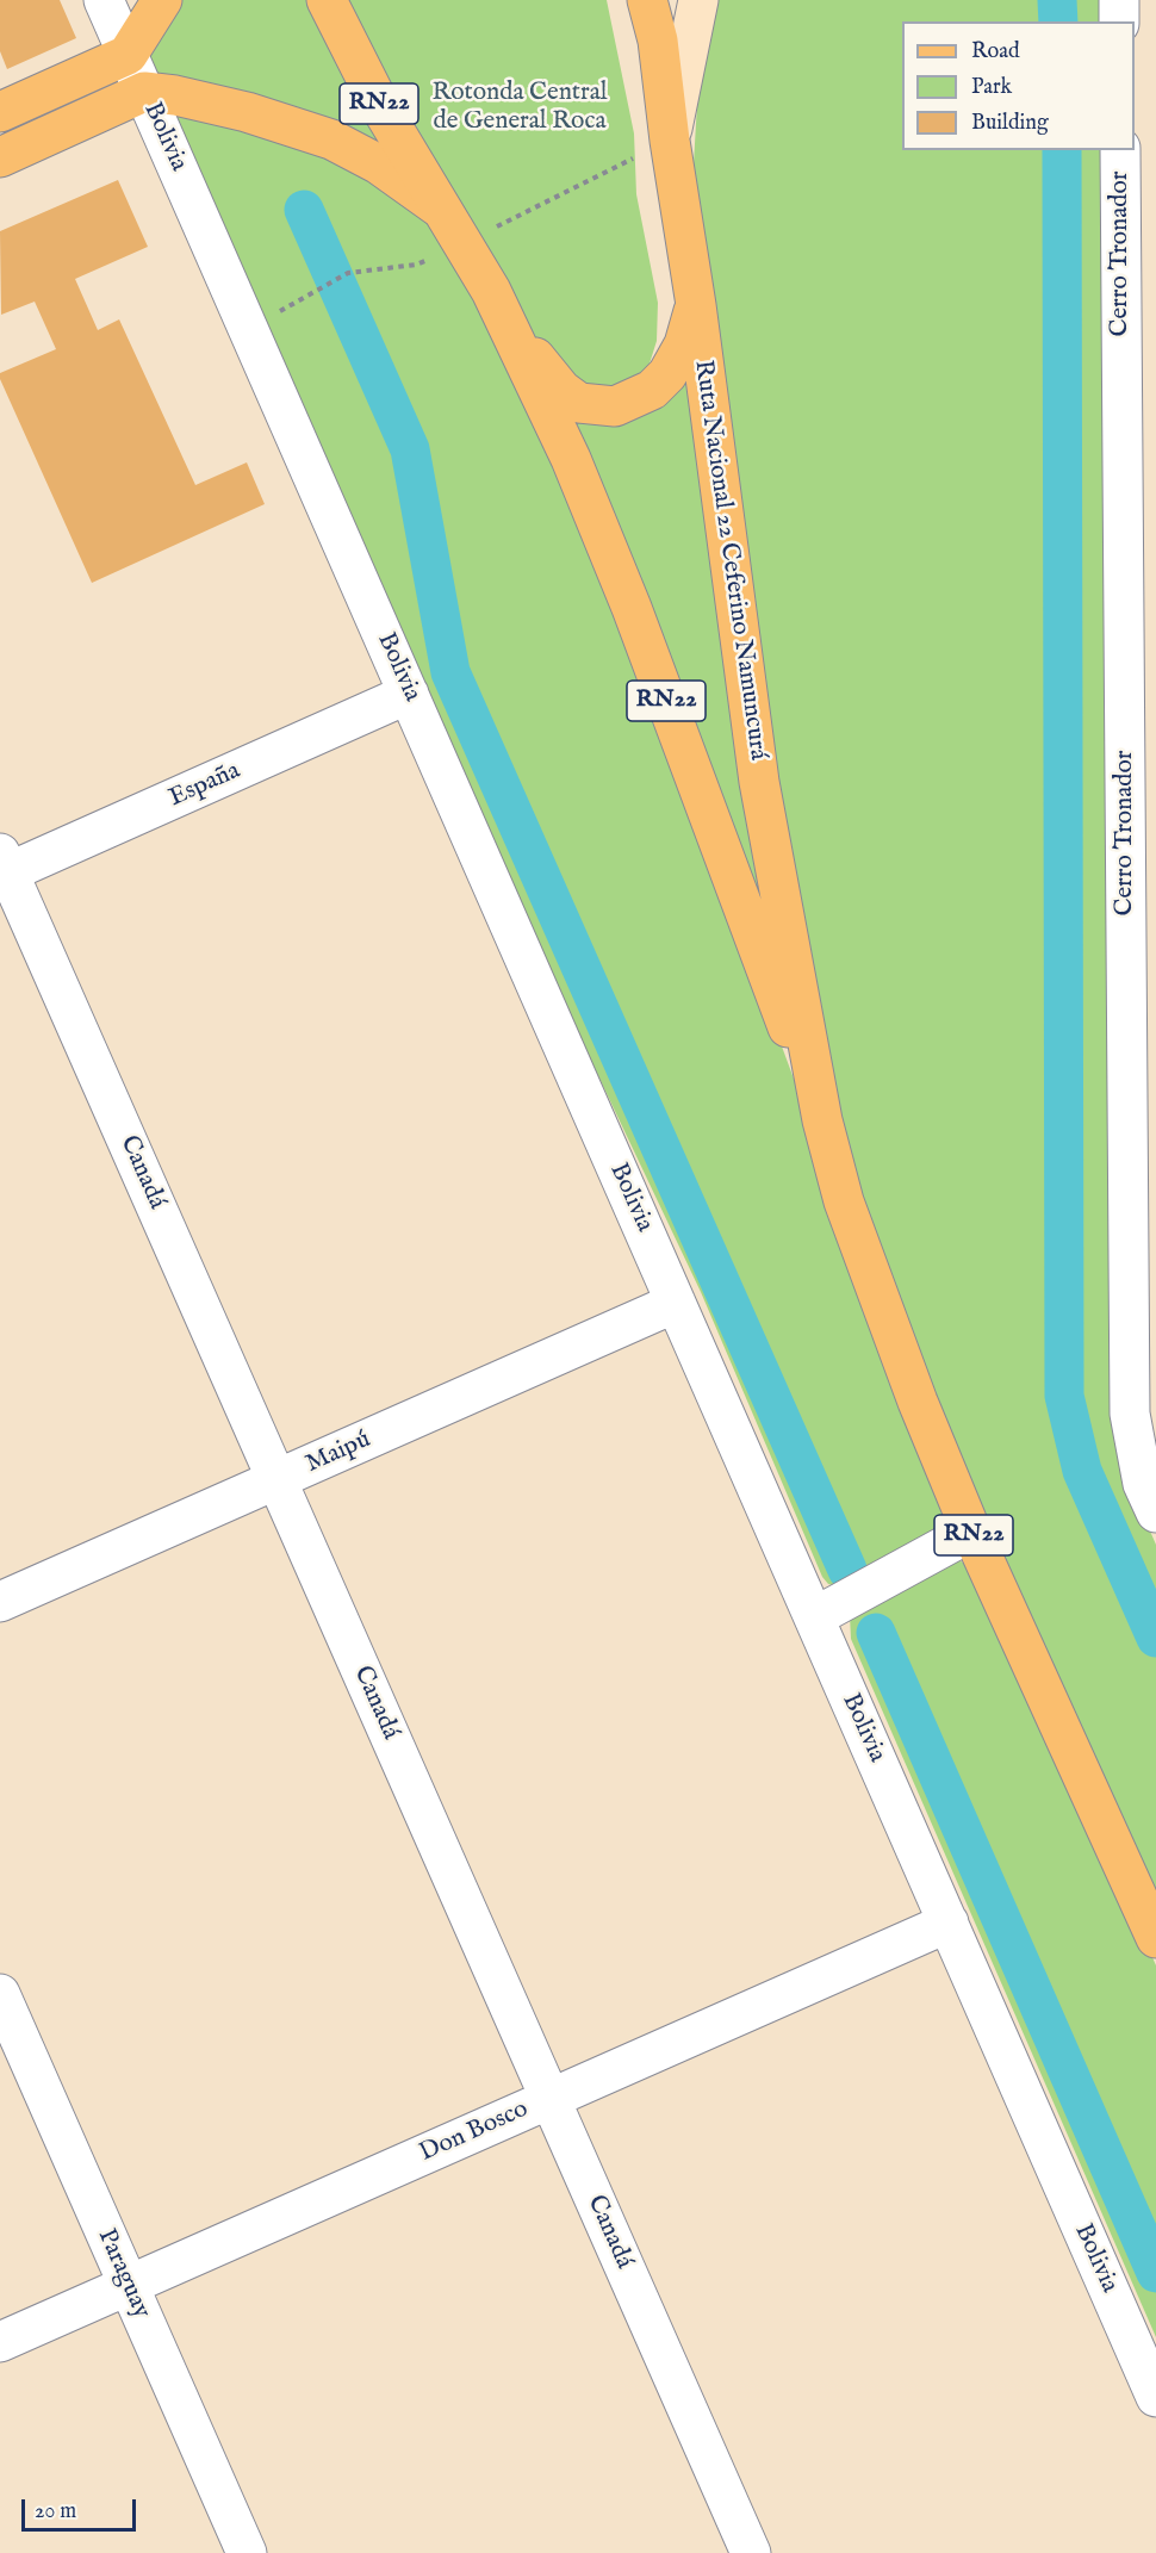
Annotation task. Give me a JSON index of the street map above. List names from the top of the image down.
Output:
{
  "streets": {
    "main road": ["RN22", "Ruta Nacional 22 Ceferino Namuncurá"],
    "street": [
      "Bolivia",
      "Cerro Tronador",
      "España",
      "Canadá",
      "Maipú",
      "Don Bosco",
      "Paraguay"
    ]
  },
  "crossings": [
    ["Bolivia", "España"],
    ["Bolivia", "Maipú"],
    ["Bolivia", "Don Bosco"],
    ["España", "Canadá"],
    ["Canadá", "Maipú"],
    ["Canadá", "Don Bosco"],
    ["Don Bosco", "Paraguay"]
  ],
  "parks": ["Rotonda Central de General Roca"],
  "legend": ["Road", "Park", "Building"],
  "scale_bar": "20 m"
}
